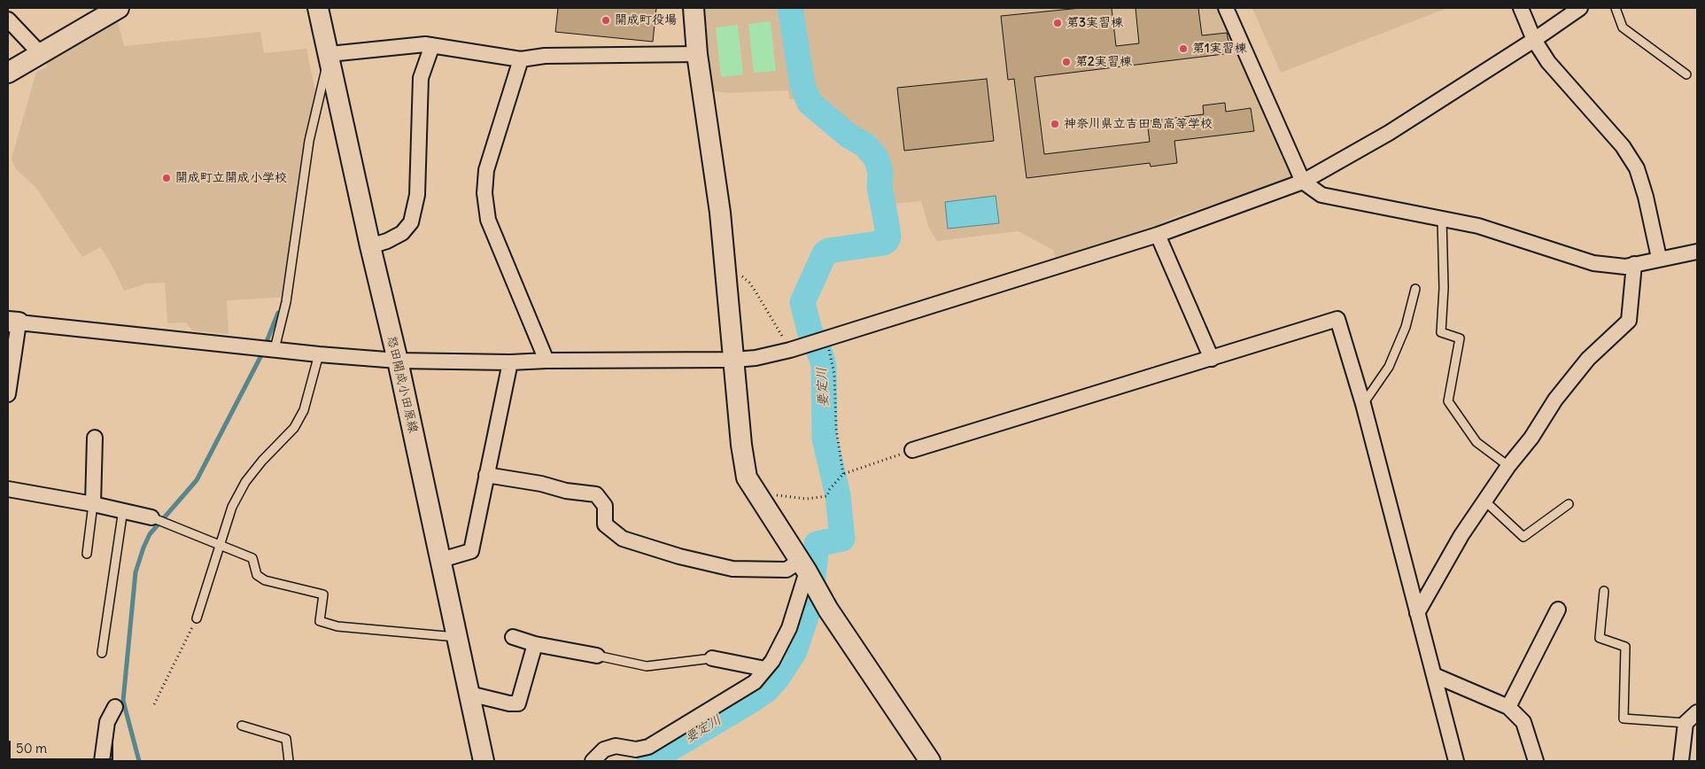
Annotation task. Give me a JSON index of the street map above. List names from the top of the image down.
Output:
{
  "streets": {
    "street": ["怒田開成小田原線"]
  },
  "water": ["要定川"],
  "places": [
    "開成町役場",
    "第3実習棟",
    "第1実習棟",
    "第2実習棟",
    "神奈川県立吉田島高等学校",
    "開成町立開成小学校"
  ],
  "scale_bar": "50 m"
}
